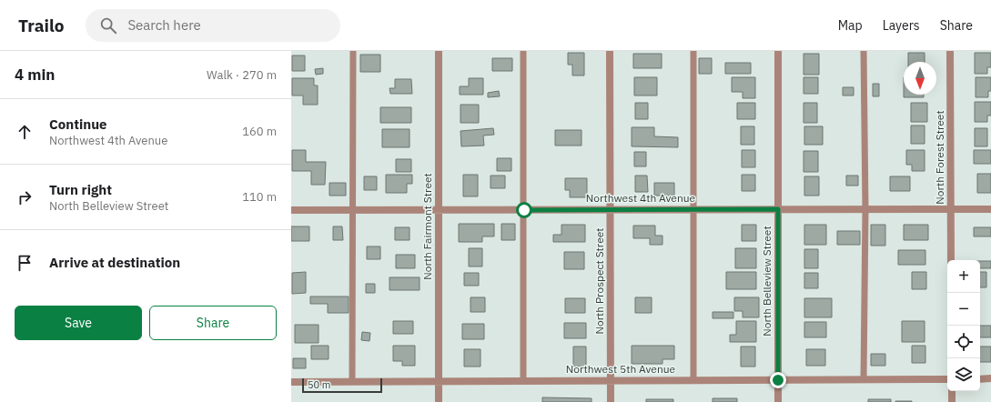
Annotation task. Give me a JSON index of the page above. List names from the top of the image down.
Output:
{
  "streets": {
    "street": [
      "North Forest Street",
      "Northwest 4th Avenue",
      "North Fairmont Street",
      "North Prospect Street",
      "North Belleview Street",
      "Northwest 5th Avenue"
    ]
  },
  "crossings": [
    ["North Forest Street", "Northwest 4th Avenue"],
    ["Northwest 4th Avenue", "North Fairmont Street"],
    ["Northwest 4th Avenue", "North Prospect Street"],
    ["Northwest 4th Avenue", "North Belleview Street"],
    ["North Fairmont Street", "Northwest 5th Avenue"],
    ["North Prospect Street", "Northwest 5th Avenue"],
    ["North Belleview Street", "Northwest 5th Avenue"]
  ],
  "scale_bar": "50 m",
  "north": "bottom",
  "page": {
    "header": "Trailo",
    "search": "Search here",
    "nav": ["Map", "Layers", "Share"],
    "heading": ["4 min", "Walk · 270 m"],
    "list": [
      ["Continue", "Northwest 4th Avenue", "160 m"],
      ["Turn right", "North Belleview Street", "110 m"],
      "Arrive at destination"
    ],
    "map_buttons": ["+", "−"],
    "buttons": ["Save", "Share"],
    "scale": "50 m"
  }
}
